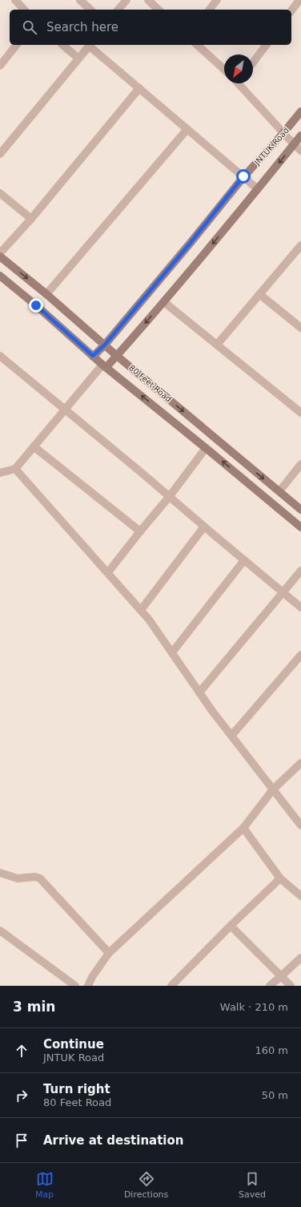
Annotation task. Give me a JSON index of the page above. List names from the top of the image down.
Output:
{
  "streets": {
    "main road": ["JNTUK Road", "80 Feet Road"]
  },
  "crossings": [
    ["JNTUK Road", "80 Feet Road"]
  ],
  "north": "bottom left",
  "page": {
    "search": "Search here",
    "heading": ["3 min", "Walk · 210 m"],
    "list": [
      ["Continue", "JNTUK Road", "160 m"],
      ["Turn right", "80 Feet Road", "50 m"],
      "Arrive at destination"
    ],
    "nav": ["Map", "Directions", "Saved"]
  }
}
